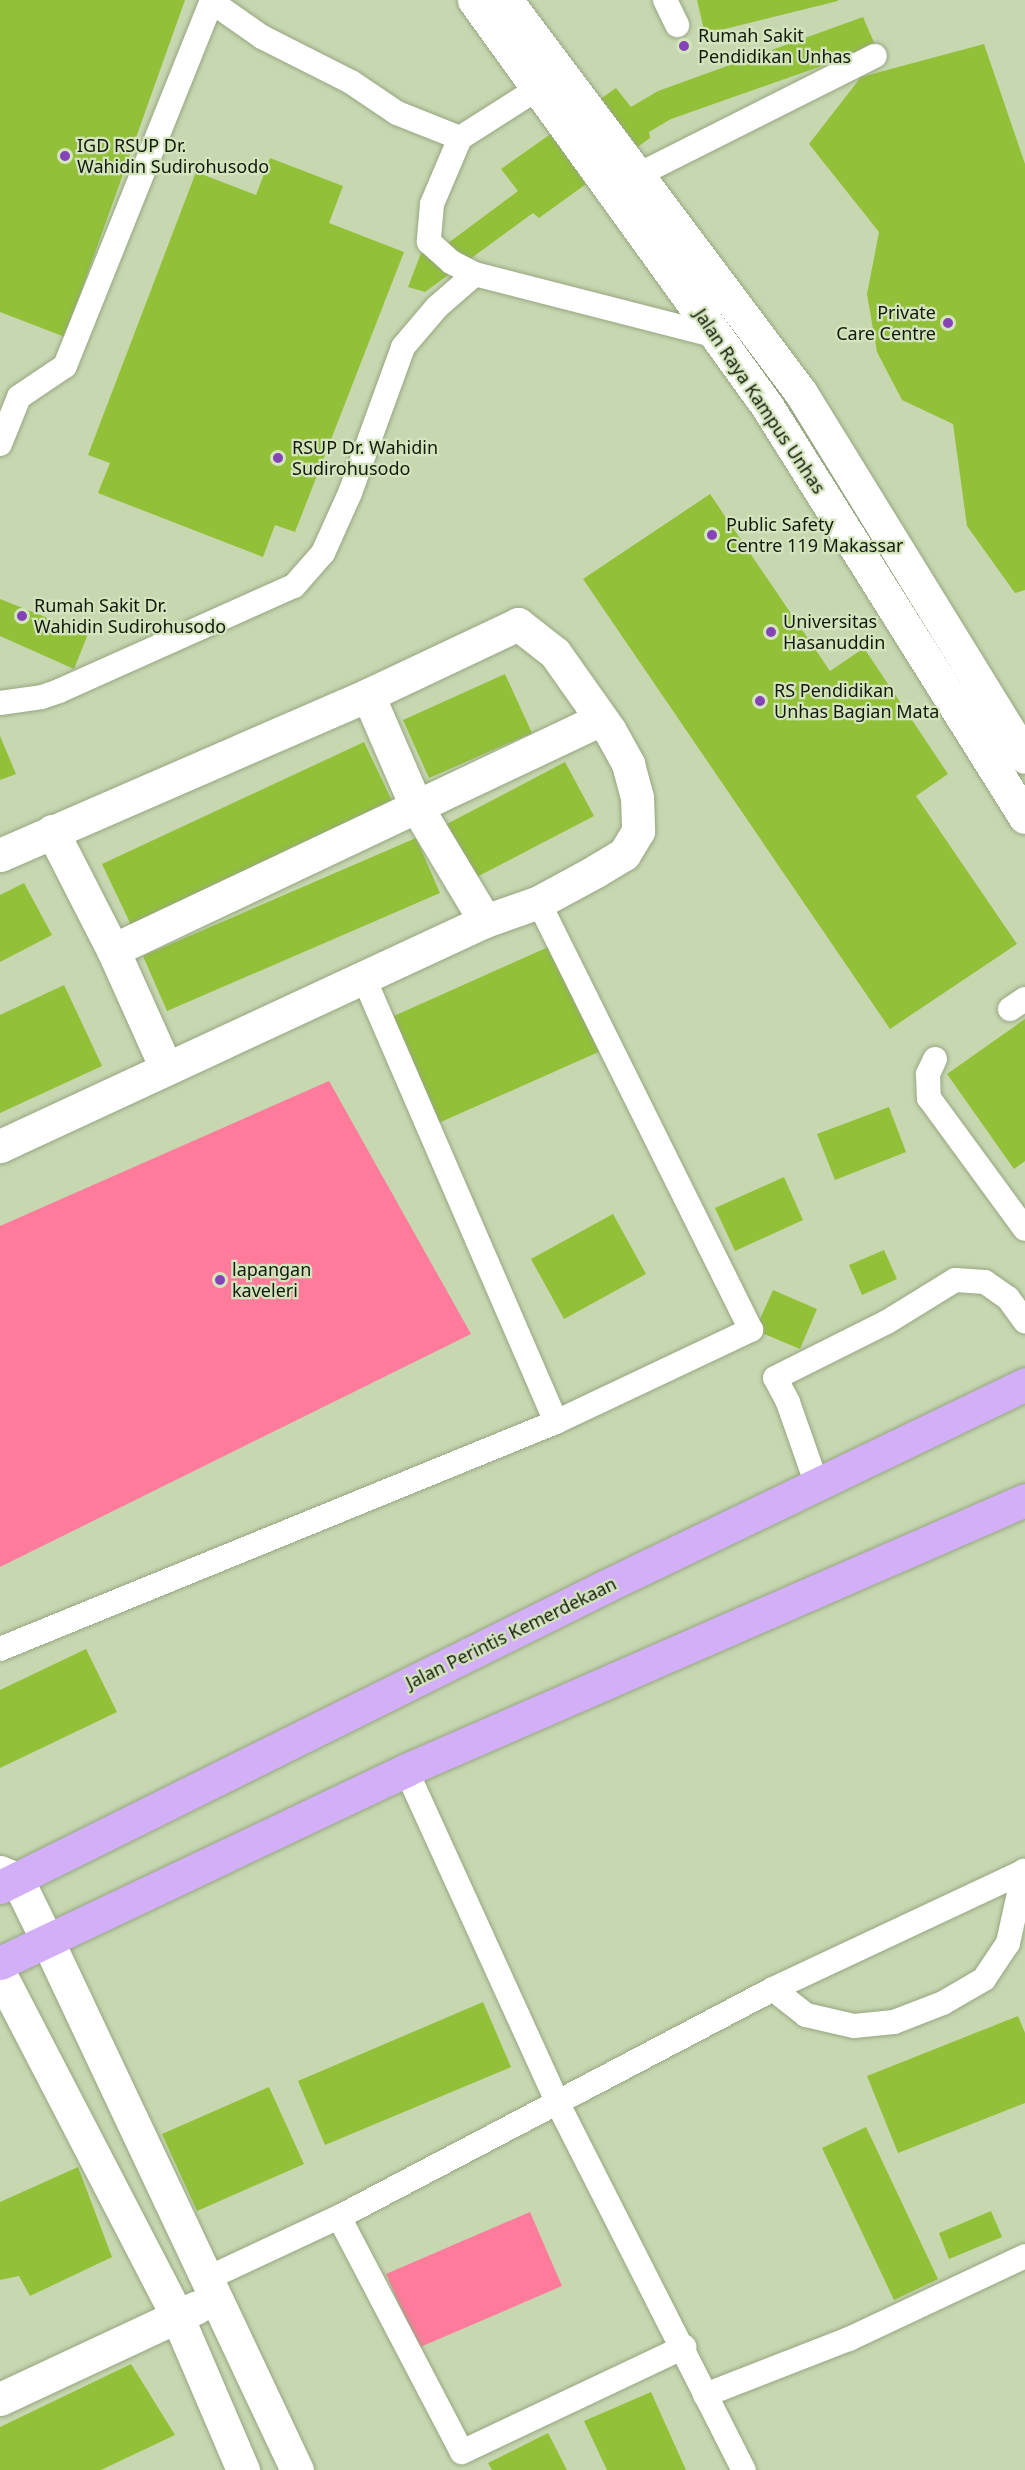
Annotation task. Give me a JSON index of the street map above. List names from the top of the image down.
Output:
{
  "streets": {
    "highway": ["Jalan Perintis Kemerdekaan"],
    "street": ["Jalan Raya Kampus Unhas"]
  },
  "places": [
    "Rumah Sakit Pendidikan Unhas",
    "IGD RSUP Dr. Wahidin Sudirohusodo",
    "Private Care Centre",
    "RSUP Dr. Wahidin Sudirohusodo",
    "Public Safety Centre 119 Makassar",
    "Rumah Sakit Dr. Wahidin Sudirohusodo",
    "Universitas Hasanuddin",
    "RS Pendidikan Unhas Bagian Mata",
    "lapangan kaveleri"
  ]
}
